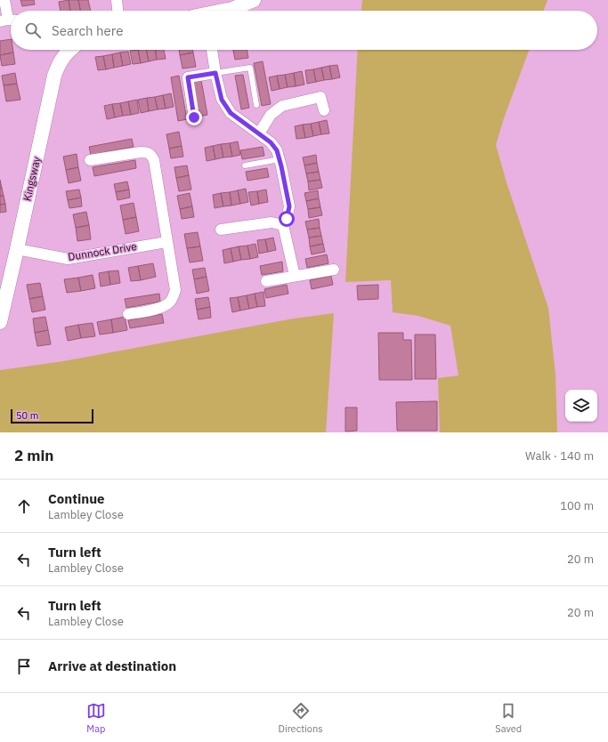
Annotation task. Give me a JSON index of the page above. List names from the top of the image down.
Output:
{
  "streets": {
    "street": ["Kingsway", "Dunnock Drive"]
  },
  "crossings": [
    ["Kingsway", "Dunnock Drive"]
  ],
  "scale_bar": "50 m",
  "page": {
    "search": "Search here",
    "scale": "50 m",
    "heading": ["2 min", "Walk · 140 m"],
    "list": [
      ["Continue", "Lambley Close", "100 m"],
      ["Turn left", "Lambley Close", "20 m"],
      ["Turn left", "Lambley Close", "20 m"],
      "Arrive at destination"
    ],
    "nav": ["Map", "Directions", "Saved"]
  }
}
